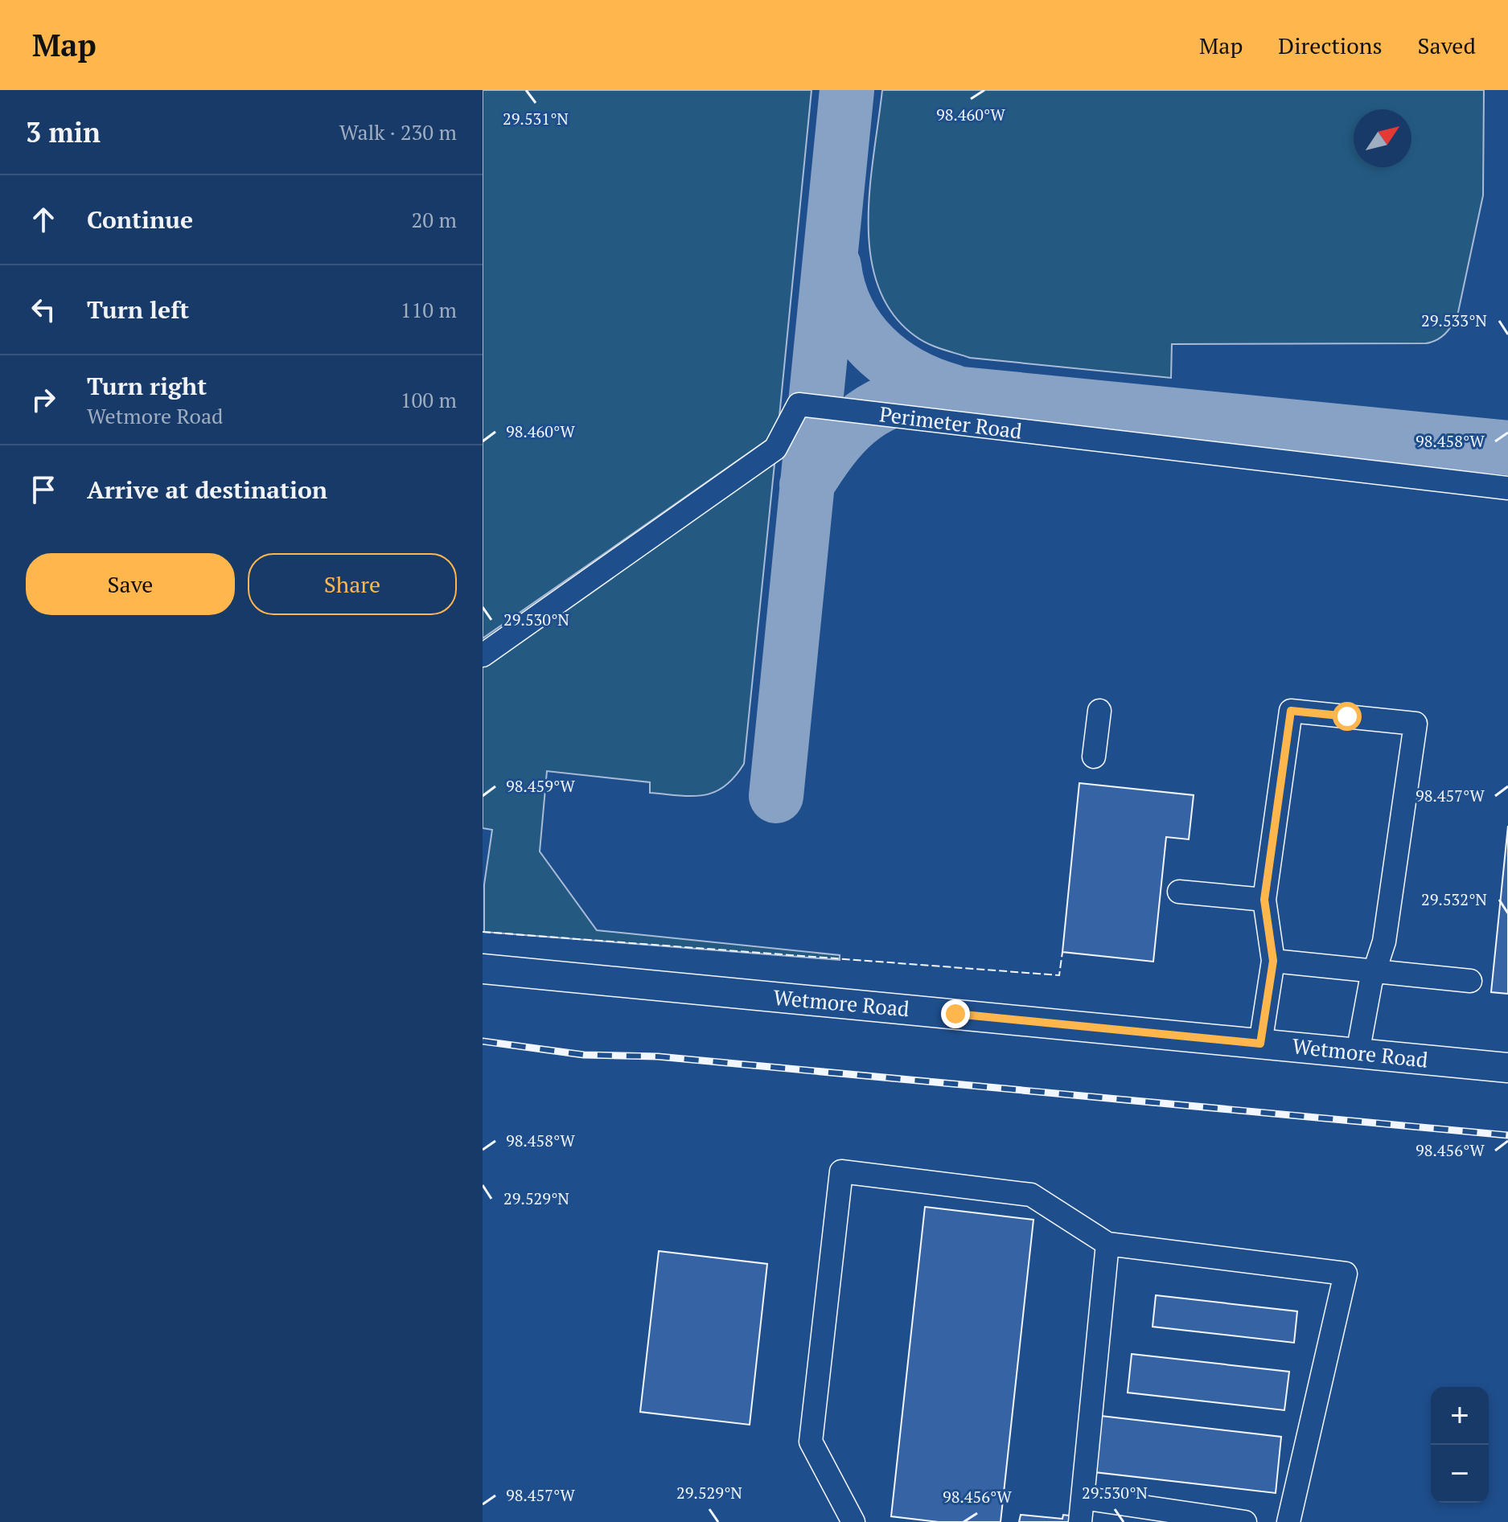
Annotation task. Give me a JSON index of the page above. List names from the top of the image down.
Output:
{
  "streets": {
    "main road": ["Wetmore Road"],
    "lane": ["Perimeter Road"]
  },
  "north": "top right",
  "page": {
    "header": "Map",
    "nav": ["Map", "Directions", "Saved"],
    "heading": ["3 min", "Walk · 230 m"],
    "list": [
      ["Continue", "20 m"],
      ["Turn left", "110 m"],
      ["Turn right", "Wetmore Road", "100 m"],
      "Arrive at destination"
    ],
    "buttons": ["Save", "Share"],
    "map_buttons": ["+", "−"]
  },
  "coordinates": [
    "98.460°W",
    "29.531°N",
    "29.533°N",
    "98.458°W",
    "29.530°N",
    "98.459°W",
    "98.457°W",
    "29.532°N",
    "98.456°W",
    "29.529°N"
  ]
}
